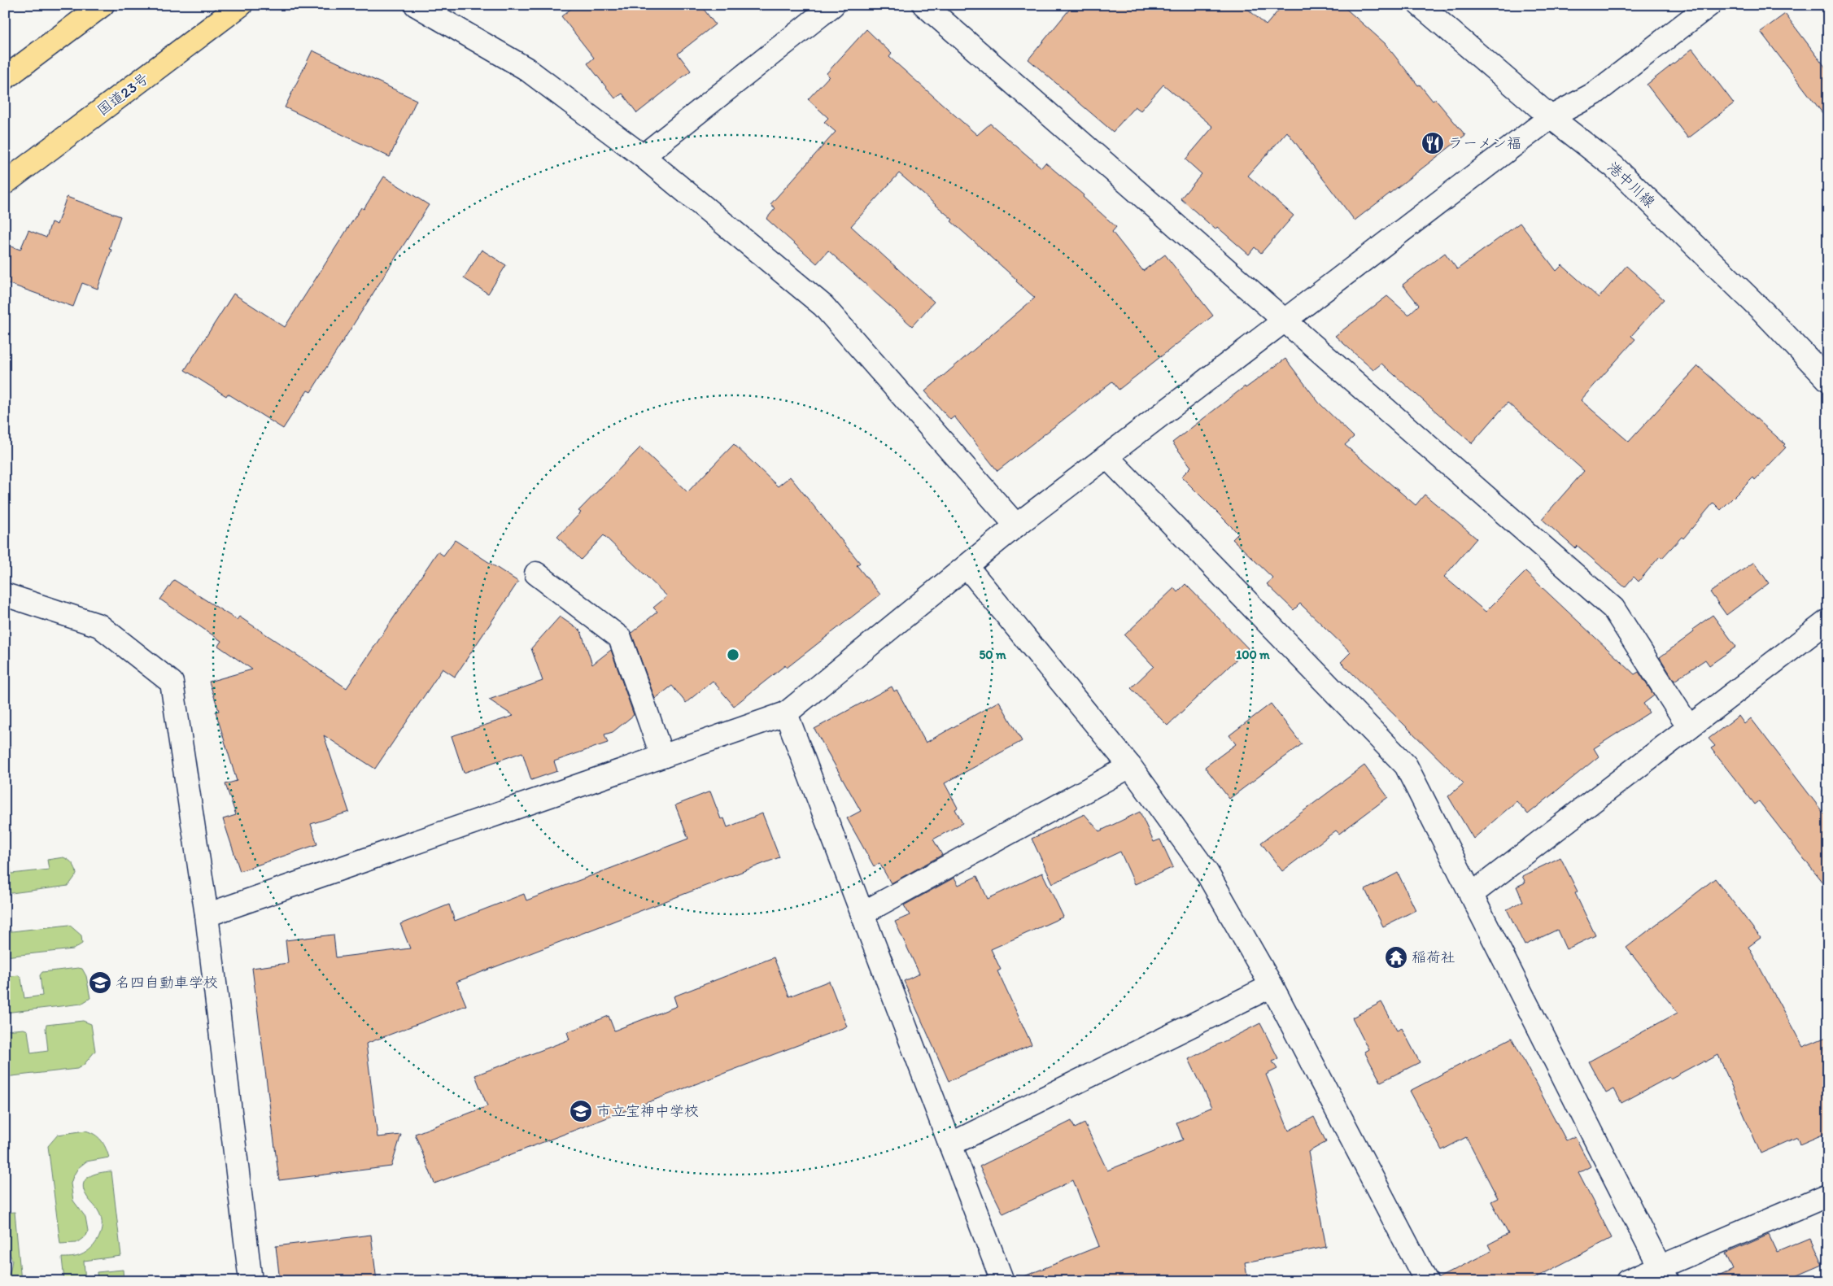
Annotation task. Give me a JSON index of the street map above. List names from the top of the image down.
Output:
{
  "streets": {
    "highway": ["国道23号"],
    "street": ["港中川線"]
  },
  "places": {
    "restaurant": ["ラーメン福"],
    "temple": ["稲荷社"],
    "school or university": ["名四自動車学校", "市立宝神中学校"]
  },
  "rings": ["50 m", "100 m"]
}
